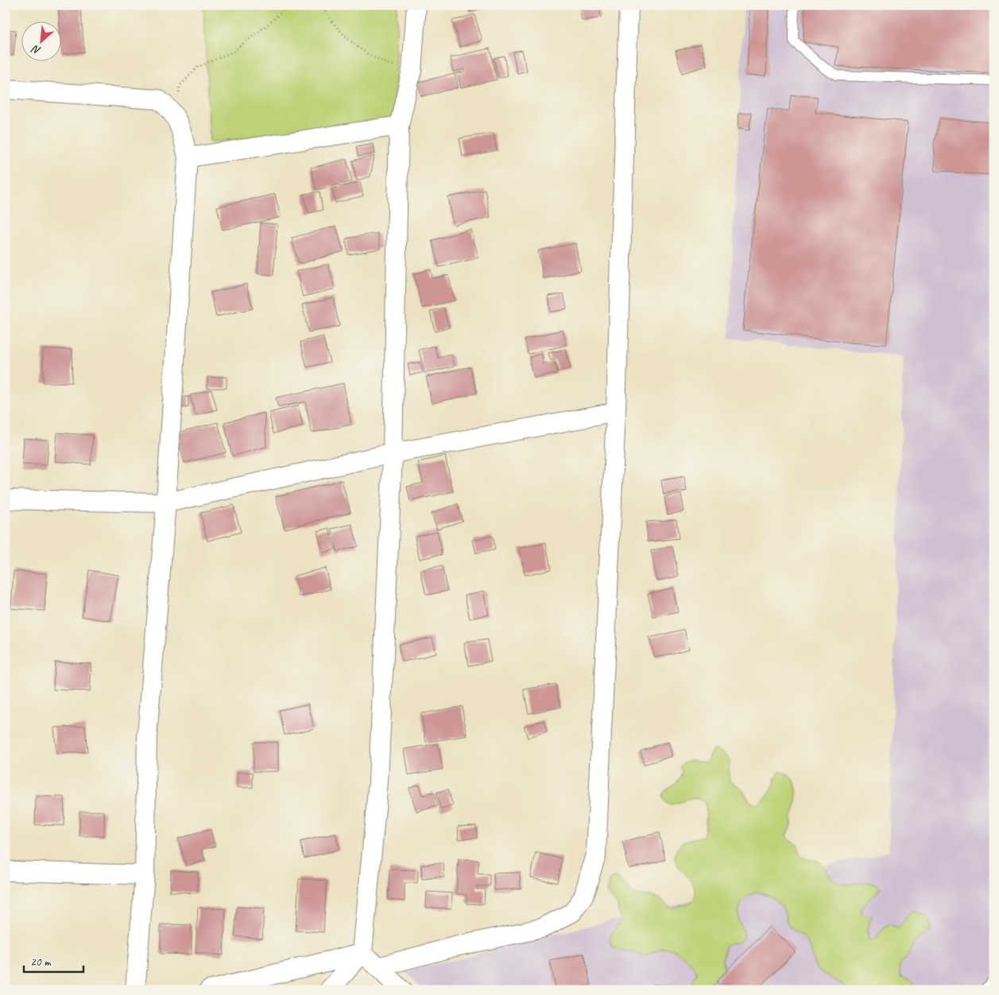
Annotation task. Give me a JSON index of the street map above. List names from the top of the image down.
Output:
{
  "scale_bar": "20 m",
  "north": "bottom left"
}
